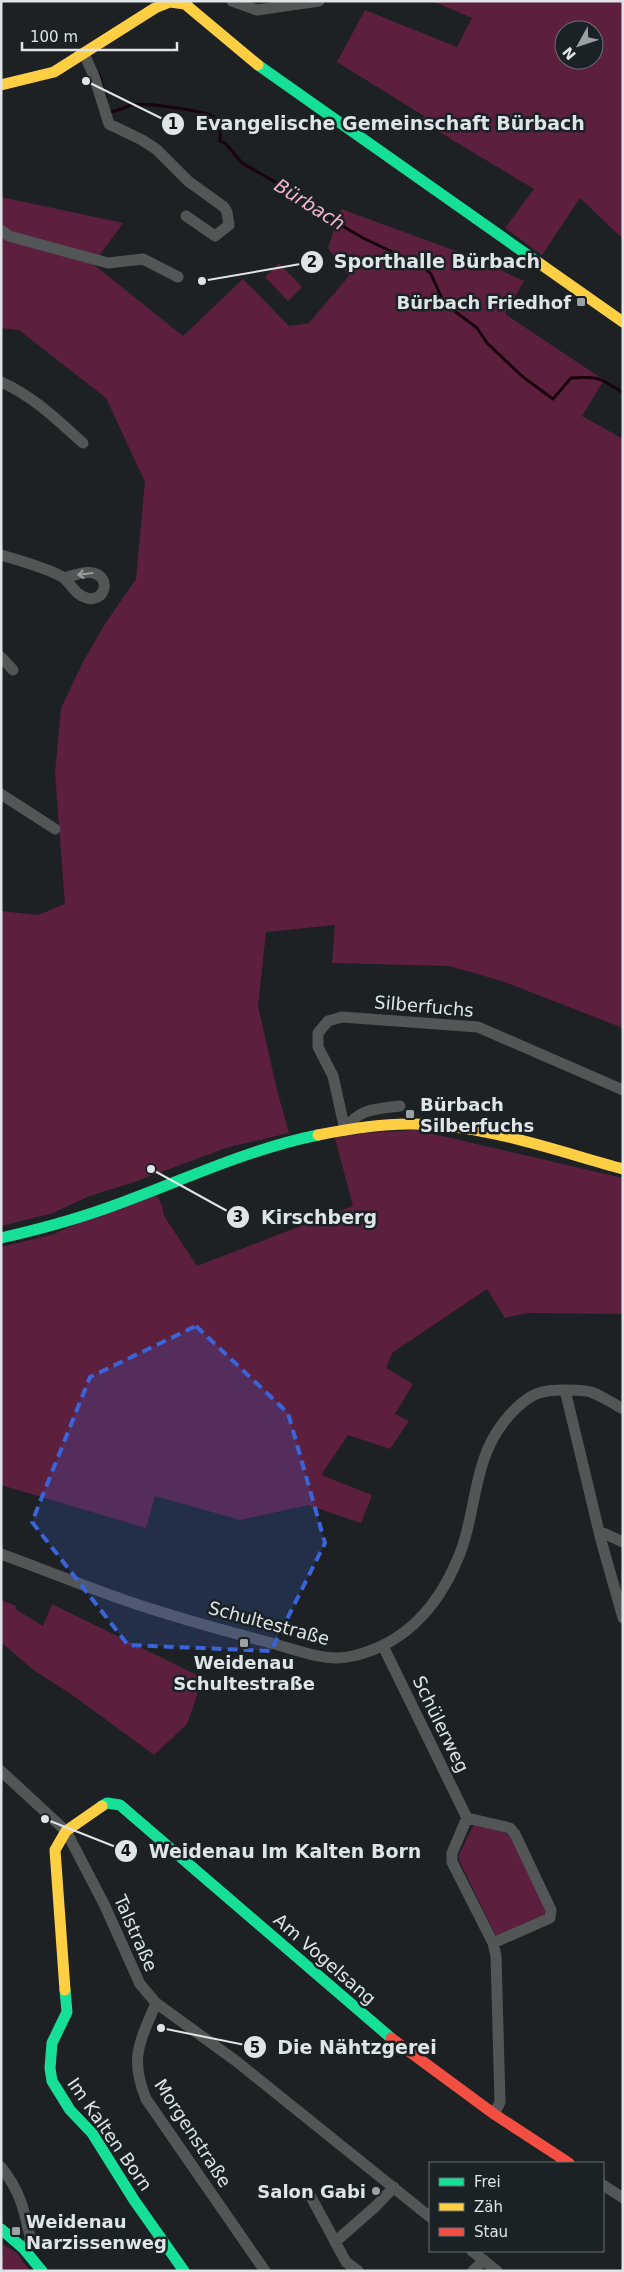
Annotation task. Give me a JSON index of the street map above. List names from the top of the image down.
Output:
{
  "streets": {
    "street": [
      "Silberfuchs",
      "Schultestraße",
      "Schülerweg",
      "Talstraße",
      "Am Vogelsang",
      "Morgenstraße",
      "Im Kalten Born"
    ]
  },
  "crossings": [
    ["Schultestraße", "Schülerweg"],
    ["Talstraße", "Am Vogelsang"],
    ["Talstraße", "Morgenstraße"],
    ["Talstraße", "Im Kalten Born"],
    ["Am Vogelsang", "Im Kalten Born"]
  ],
  "water": ["Bürbach"],
  "places": {
    "other": [
      "Evangelische Gemeinschaft Bürbach",
      "Sporthalle Bürbach",
      "Kirschberg",
      "Weidenau Im Kalten Born",
      "Die Nähtzgerei",
      "Salon Gabi"
    ],
    "transit": [
      "Bürbach Friedhof",
      "Bürbach Silberfuchs",
      "Weidenau Schultestraße",
      "Weidenau Narzissenweg"
    ]
  },
  "legend": ["Frei", "Zäh", "Stau"],
  "scale_bar": "100 m",
  "north": "bottom left"
}
